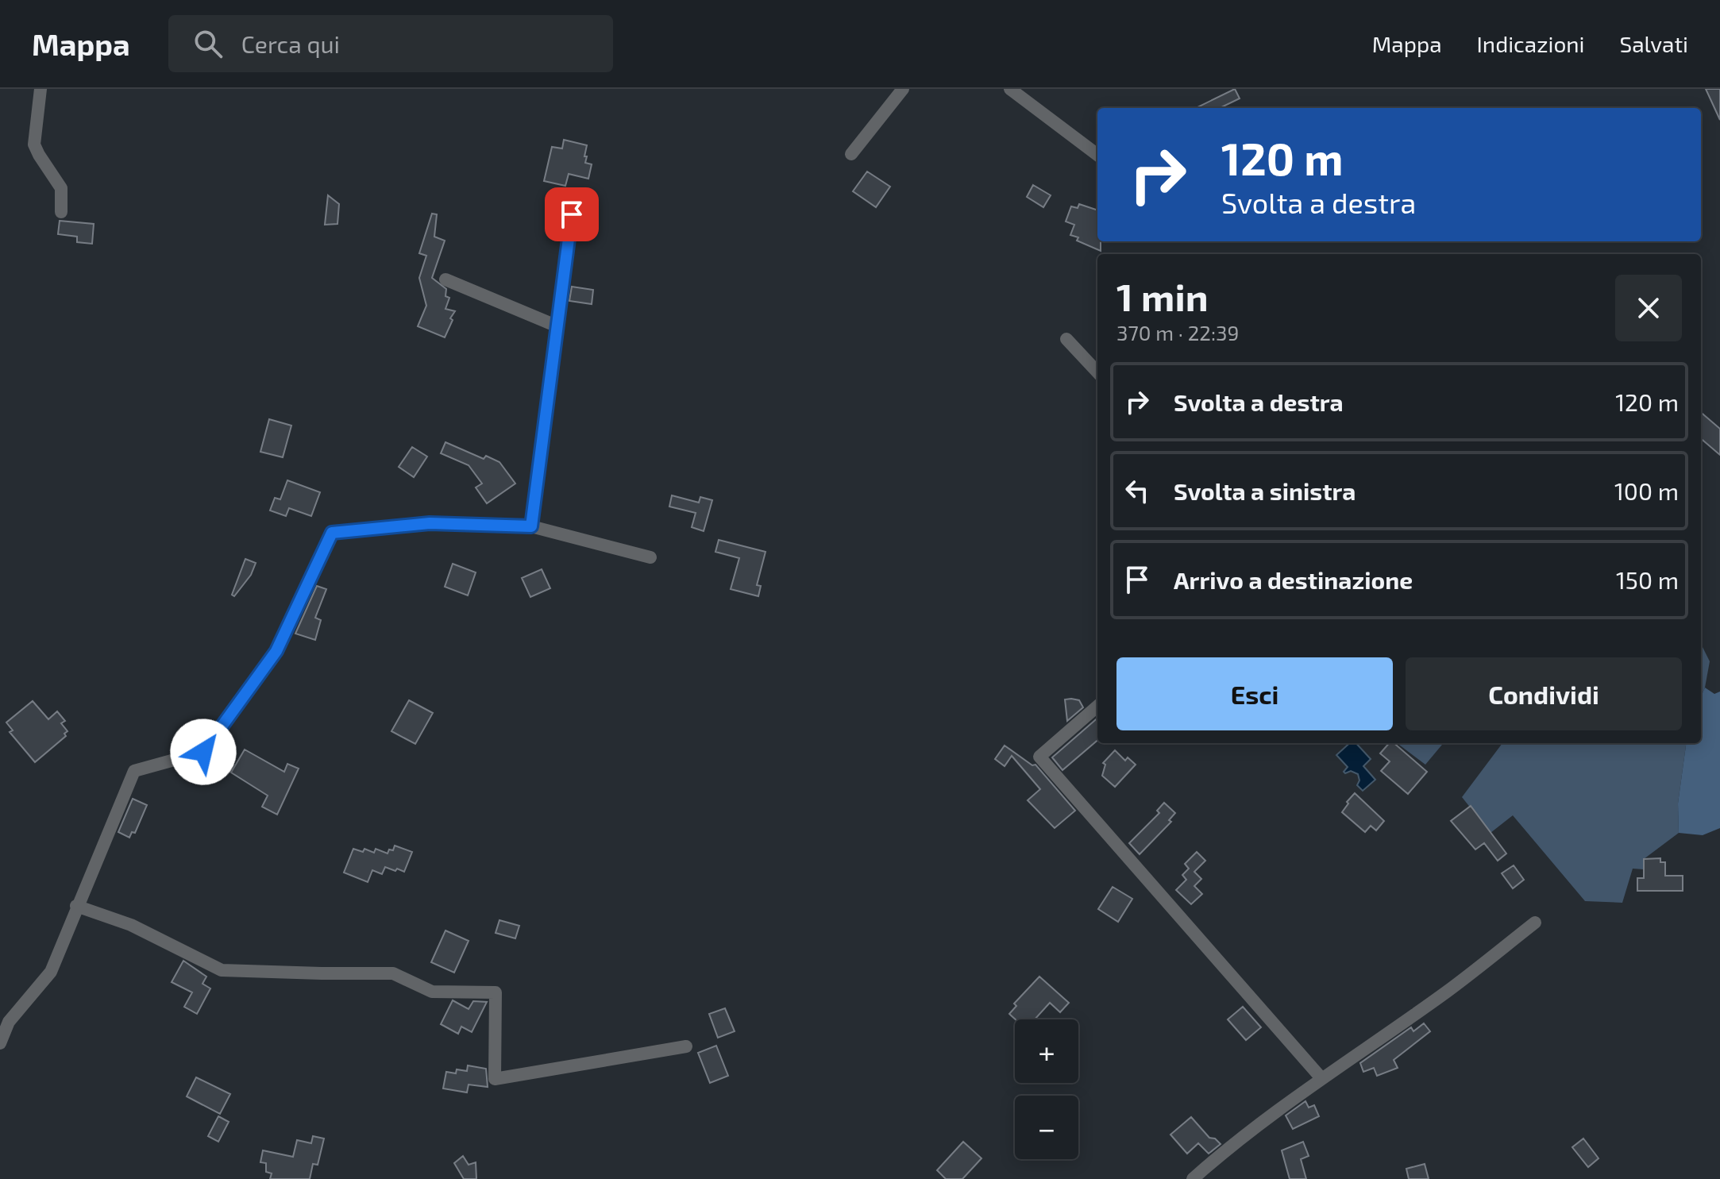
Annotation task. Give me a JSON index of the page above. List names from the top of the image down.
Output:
{
  "page": {
    "header": "Mappa",
    "search": "Cerca qui",
    "nav": ["Mappa", "Indicazioni", "Salvati"],
    "turn": ["120 m", "Svolta a destra"],
    "heading": ["1 min", "370 m · 22:39"],
    "list": [
      {
        "name": "Svolta a destra",
        "value": "120 m"
      },
      {
        "name": "Svolta a sinistra",
        "value": "100 m"
      },
      {
        "name": "Arrivo a destinazione",
        "value": "150 m"
      }
    ],
    "buttons": ["Esci", "Condividi"],
    "map_buttons": ["+", "−"]
  }
}
